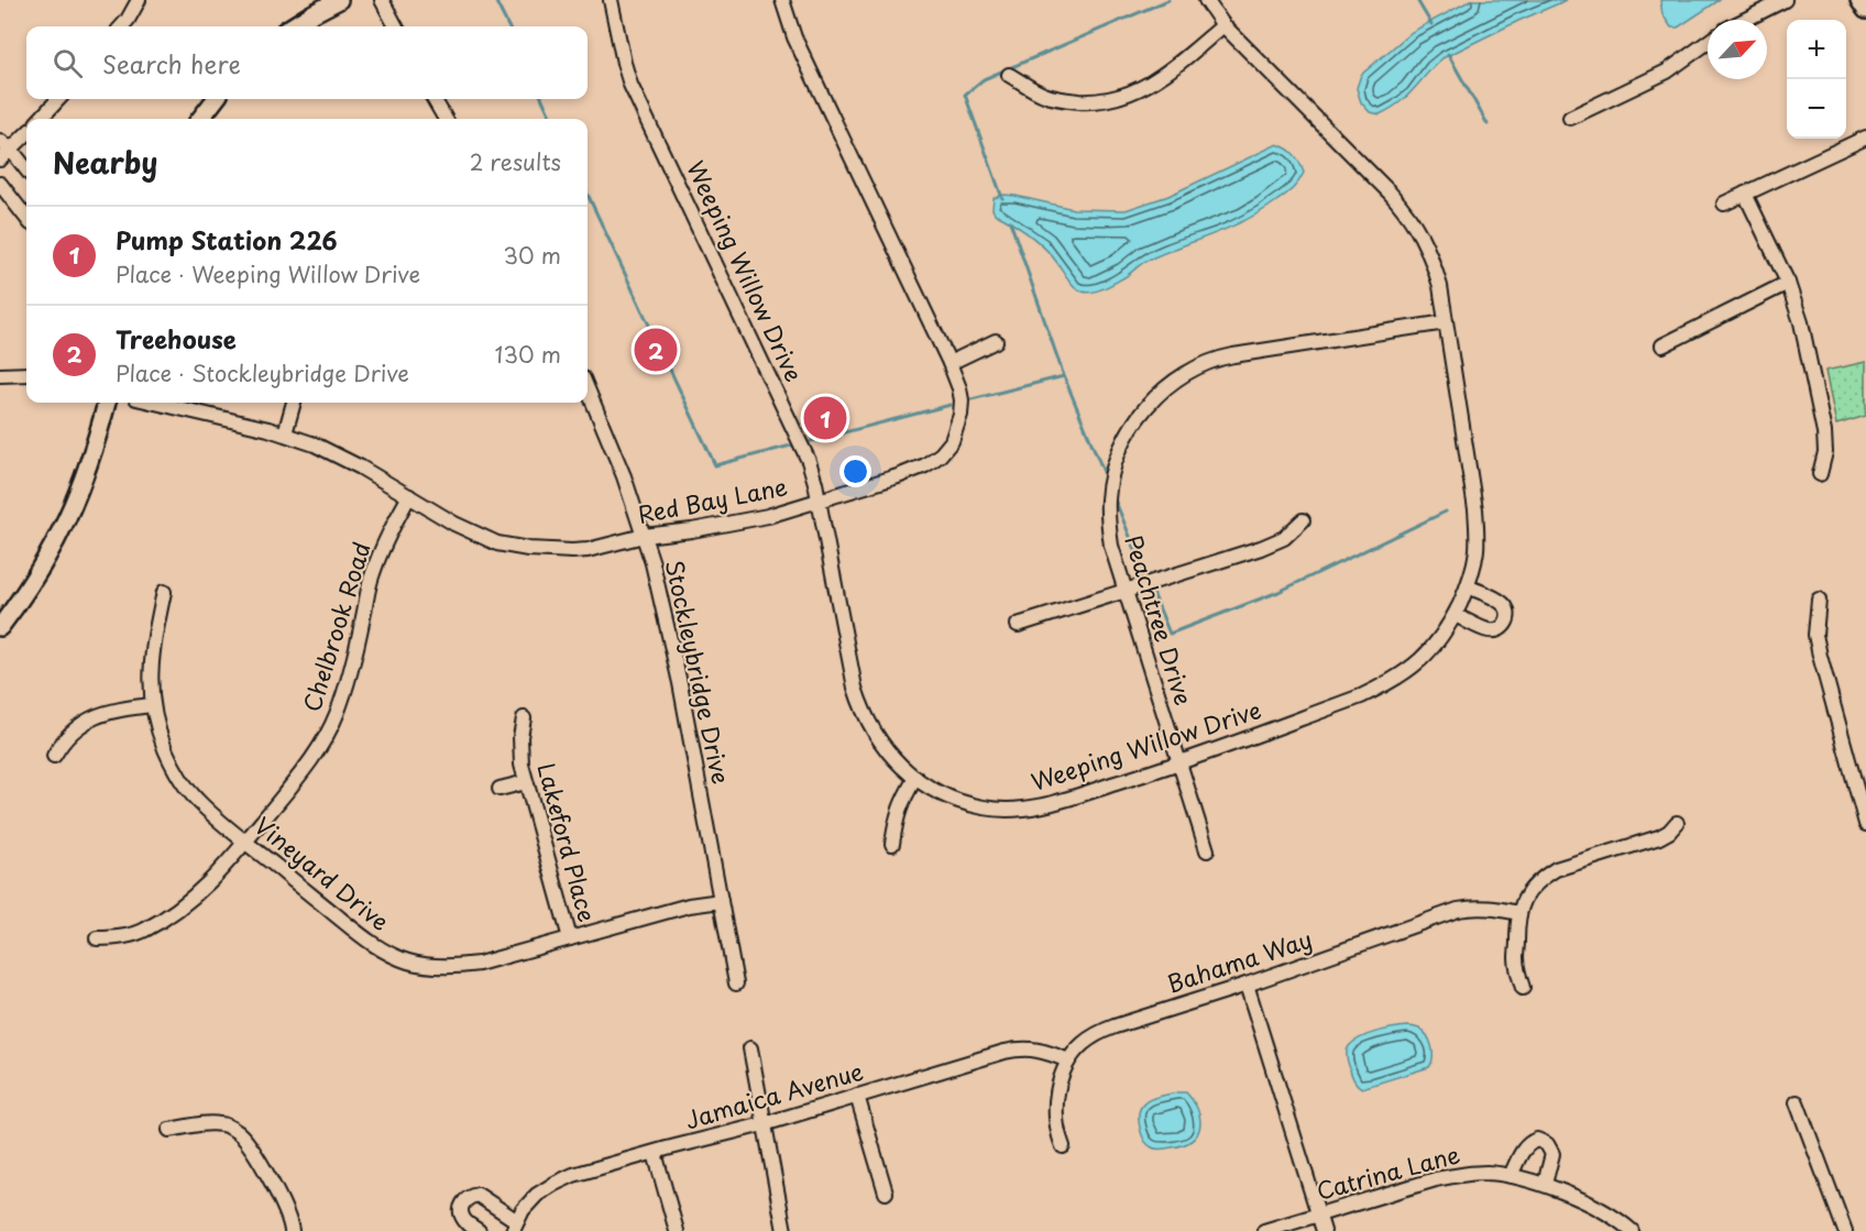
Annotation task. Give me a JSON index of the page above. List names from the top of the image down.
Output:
{
  "streets": {
    "street": [
      "Weeping Willow Drive",
      "Red Bay Lane",
      "Peachtree Drive",
      "Chelbrook Road",
      "Stockleybridge Drive",
      "Lakeford Place",
      "Vineyard Drive",
      "Bahama Way",
      "Jamaica Avenue",
      "Catrina Lane"
    ]
  },
  "crossings": [
    ["Weeping Willow Drive", "Red Bay Lane"],
    ["Weeping Willow Drive", "Peachtree Drive"],
    ["Red Bay Lane", "Chelbrook Road"],
    ["Red Bay Lane", "Stockleybridge Drive"],
    ["Chelbrook Road", "Vineyard Drive"],
    ["Stockleybridge Drive", "Vineyard Drive"],
    ["Lakeford Place", "Vineyard Drive"],
    ["Bahama Way", "Jamaica Avenue"]
  ],
  "north": "top right",
  "page": {
    "map_buttons": ["+", "−"],
    "search": "Search here",
    "heading": ["Nearby", "2 results"],
    "list": [
      {
        "mark": "1",
        "name": "Pump Station 226",
        "note": "Place · Weeping Willow Drive",
        "value": "30 m"
      },
      {
        "mark": "2",
        "name": "Treehouse",
        "note": "Place · Stockleybridge Drive",
        "value": "130 m"
      }
    ],
    "pins": ["2", "1"]
  }
}
